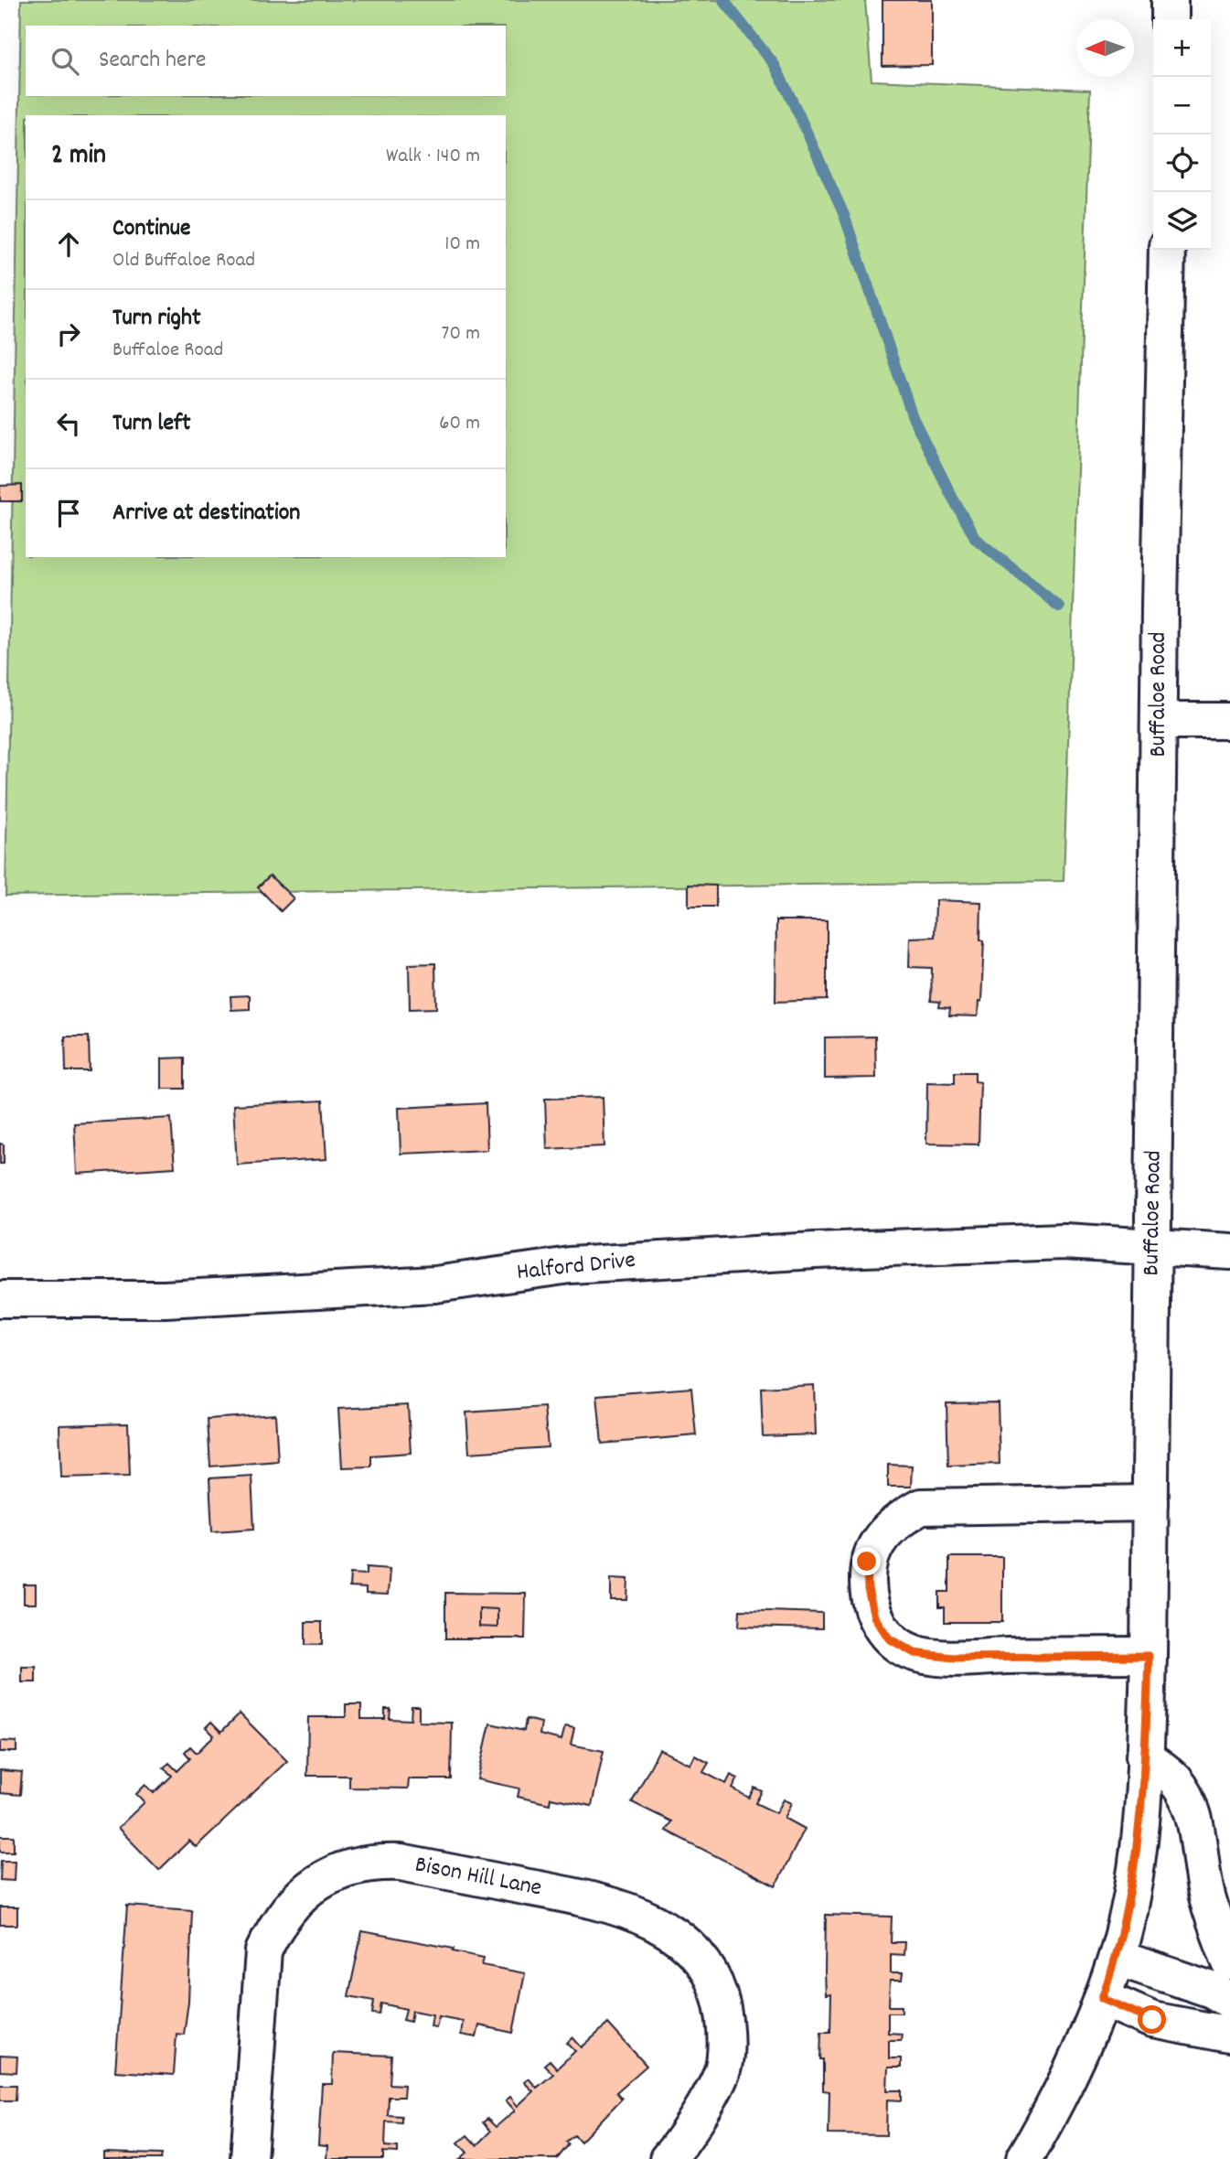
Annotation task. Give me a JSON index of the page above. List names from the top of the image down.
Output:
{
  "streets": {
    "street": ["Buffaloe Road", "Halford Drive", "Bison Hill Lane"]
  },
  "crossings": [
    ["Buffaloe Road", "Halford Drive"]
  ],
  "north": "left",
  "page": {
    "map_buttons": ["+", "−"],
    "search": "Search here",
    "heading": ["2 min", "Walk · 140 m"],
    "list": [
      ["Continue", "Old Buffaloe Road", "10 m"],
      ["Turn right", "Buffaloe Road", "70 m"],
      ["Turn left", "60 m"],
      "Arrive at destination"
    ]
  }
}
